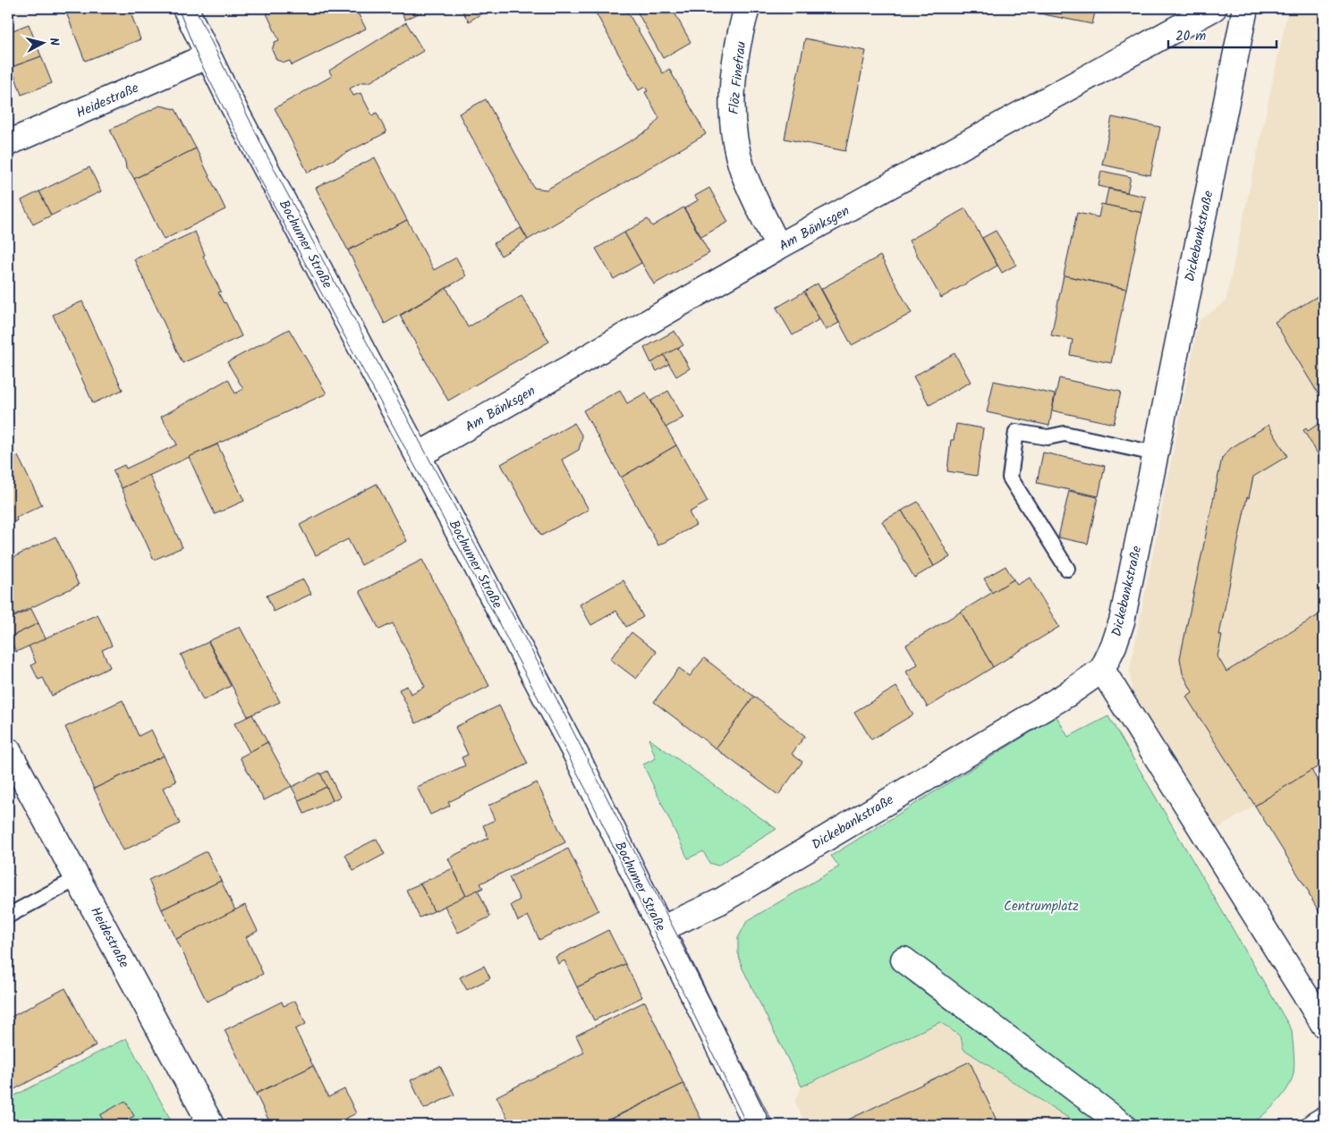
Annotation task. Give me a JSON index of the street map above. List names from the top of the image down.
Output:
{
  "streets": {
    "street": [
      "Flöz Finefrau",
      "Heidestraße",
      "Am Bänksgen",
      "Dickebankstraße",
      "Bochumer Straße"
    ]
  },
  "crossings": [
    ["Flöz Finefrau", "Am Bänksgen"],
    ["Heidestraße", "Bochumer Straße"],
    ["Am Bänksgen", "Bochumer Straße"],
    ["Dickebankstraße", "Bochumer Straße"]
  ],
  "parks": ["Centrumplatz"],
  "scale_bar": "20 m",
  "north": "right"
}
